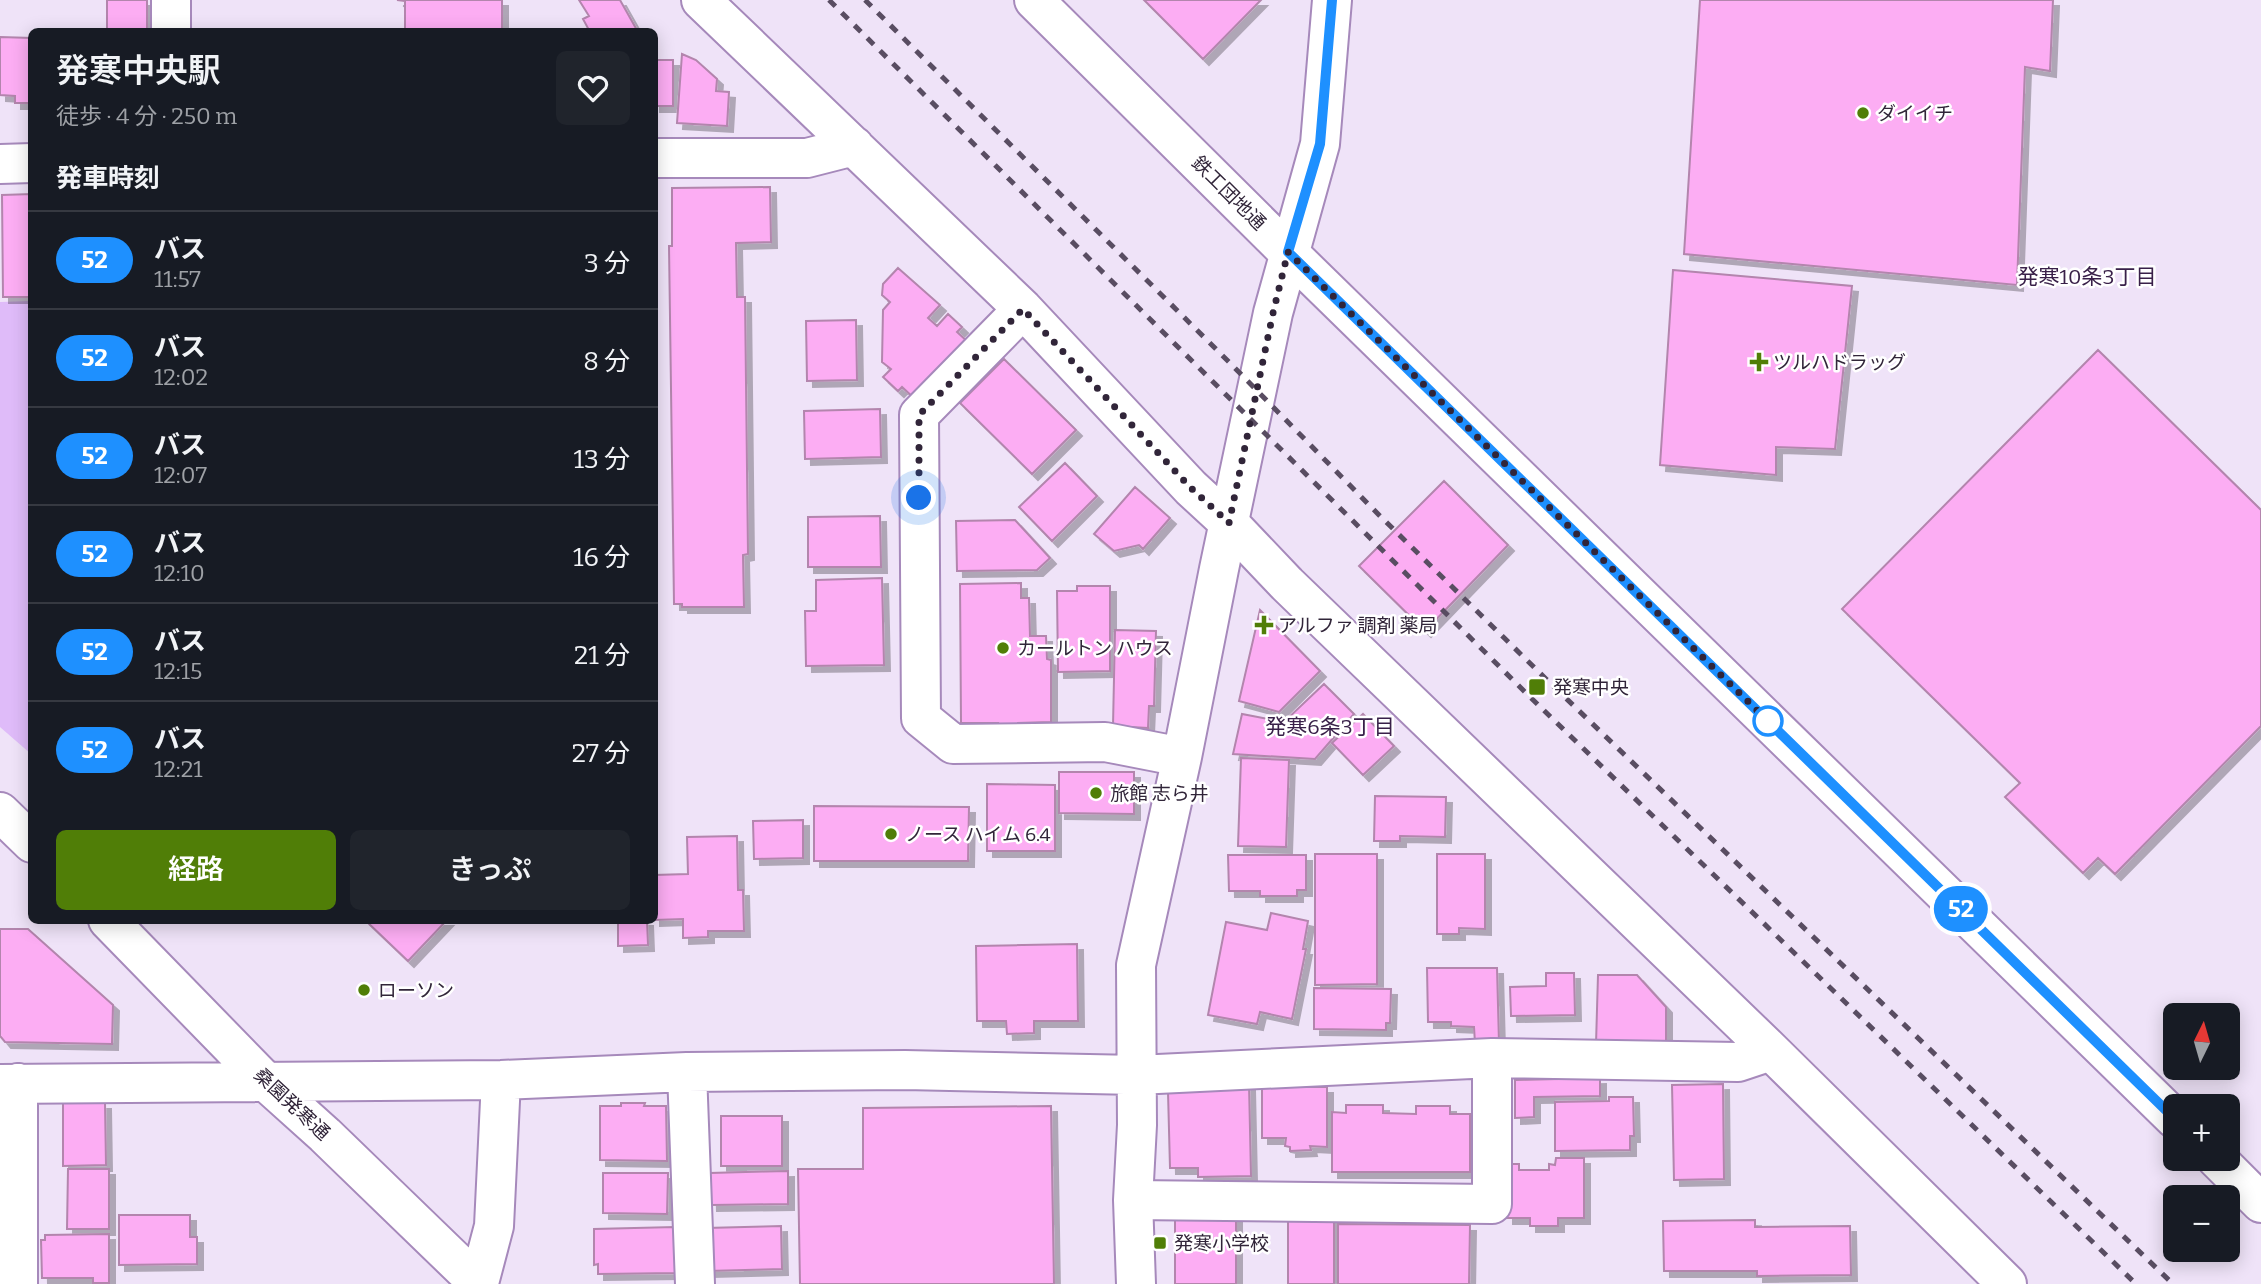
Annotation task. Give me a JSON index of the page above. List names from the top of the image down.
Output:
{
  "streets": {
    "street": ["鉄工団地通", "桑園発寒通"]
  },
  "districts": ["発寒10条3丁目", "発寒6条3丁目"],
  "places": {
    "other": [
      "ダイイチ",
      "カールトン ハウス",
      "旅館 志ら井",
      "ノース ハイム 6.4",
      "ローソン"
    ],
    "health": ["ツルハドラッグ", "アルファ 調剤 薬局"],
    "transit": ["発寒中央", "発寒小学校"]
  },
  "lines": ["bus line 52"],
  "north": "top",
  "page": {
    "on_map": "52",
    "heading": [
      ["発寒中央駅", "徒歩 · 4 分 · 250 m"],
      "発車時刻"
    ],
    "list": [
      {
        "mark": "52",
        "name": "バス",
        "note": "11:57",
        "value": "3 分"
      },
      {
        "mark": "52",
        "name": "バス",
        "note": "12:02",
        "value": "8 分"
      },
      {
        "mark": "52",
        "name": "バス",
        "note": "12:07",
        "value": "13 分"
      },
      {
        "mark": "52",
        "name": "バス",
        "note": "12:10",
        "value": "16 分"
      },
      {
        "mark": "52",
        "name": "バス",
        "note": "12:15",
        "value": "21 分"
      },
      {
        "mark": "52",
        "name": "バス",
        "note": "12:21",
        "value": "27 分"
      }
    ],
    "buttons": ["経路", "きっぷ"],
    "map_buttons": ["+", "−"]
  }
}
